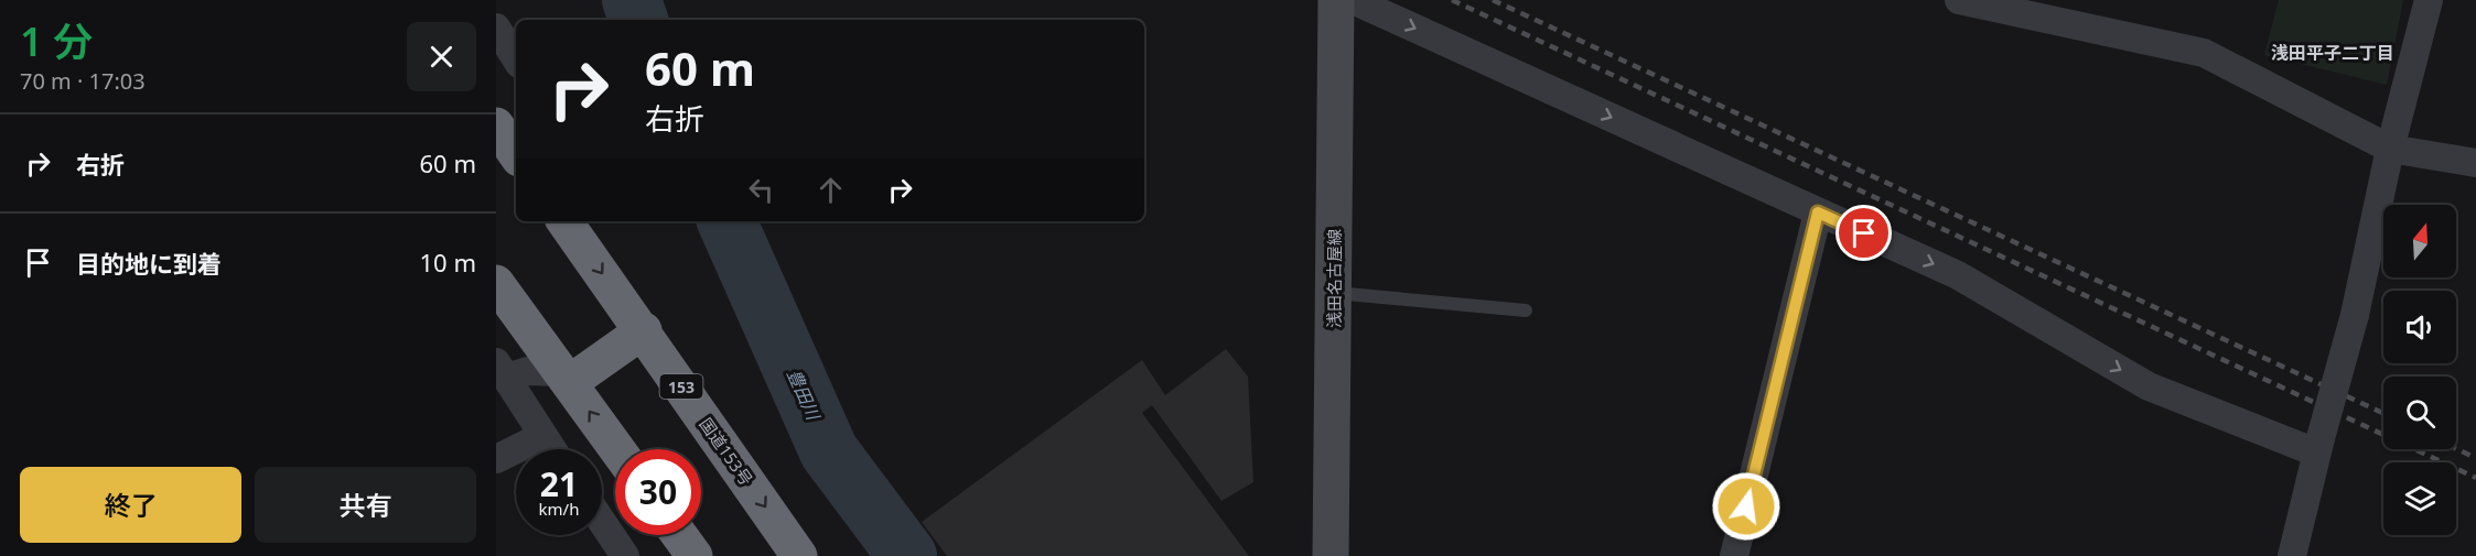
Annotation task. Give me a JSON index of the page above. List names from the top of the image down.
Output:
{
  "streets": {
    "highway": ["153", "国道153号"],
    "main road": ["浅田名古屋線"]
  },
  "districts": ["浅田平子二丁目"],
  "water": ["豊田川"],
  "north": "top",
  "page": {
    "heading": ["1 分", "70 m · 17:03"],
    "turn": ["60 m", "右折"],
    "list": [
      {
        "name": "右折",
        "value": "60 m"
      },
      {
        "name": "目的地に到着",
        "value": "10 m"
      }
    ],
    "speed": "21 km/h",
    "limit": "30",
    "buttons": ["終了", "共有"]
  }
}
